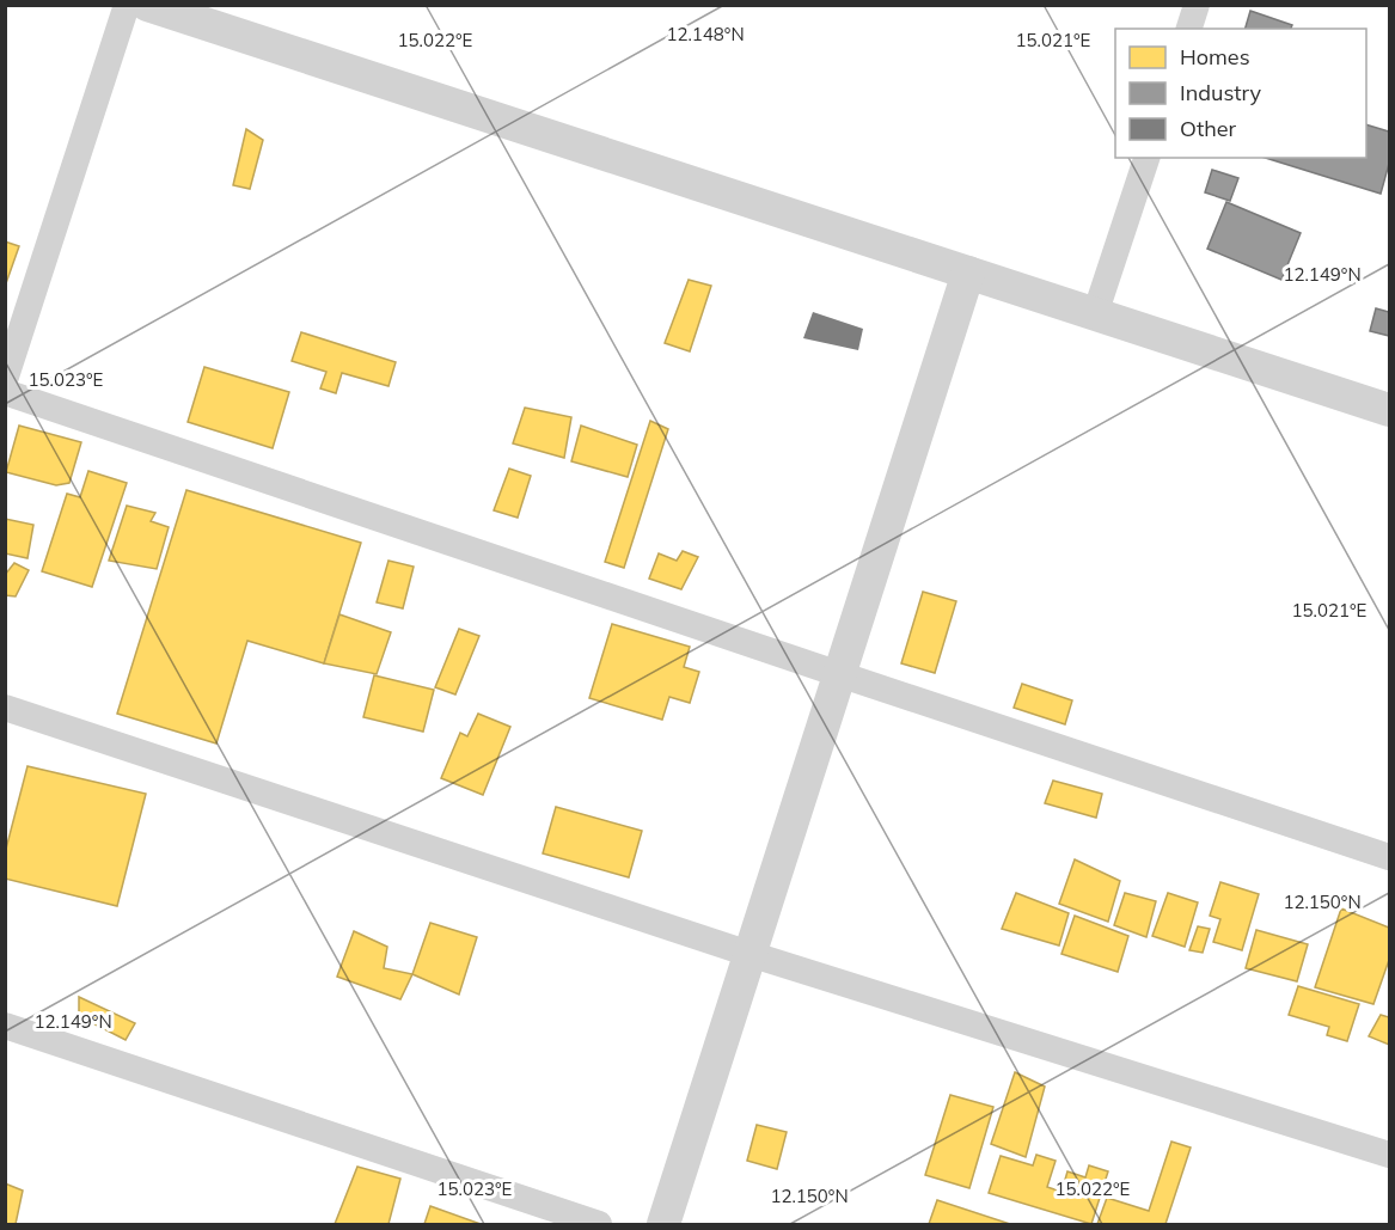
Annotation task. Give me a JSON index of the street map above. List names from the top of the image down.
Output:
{
  "legend": ["Homes", "Industry", "Other"],
  "coordinates": [
    "12.148°N",
    "15.022°E",
    "15.021°E",
    "12.149°N",
    "15.023°E",
    "12.150°N"
  ]
}
